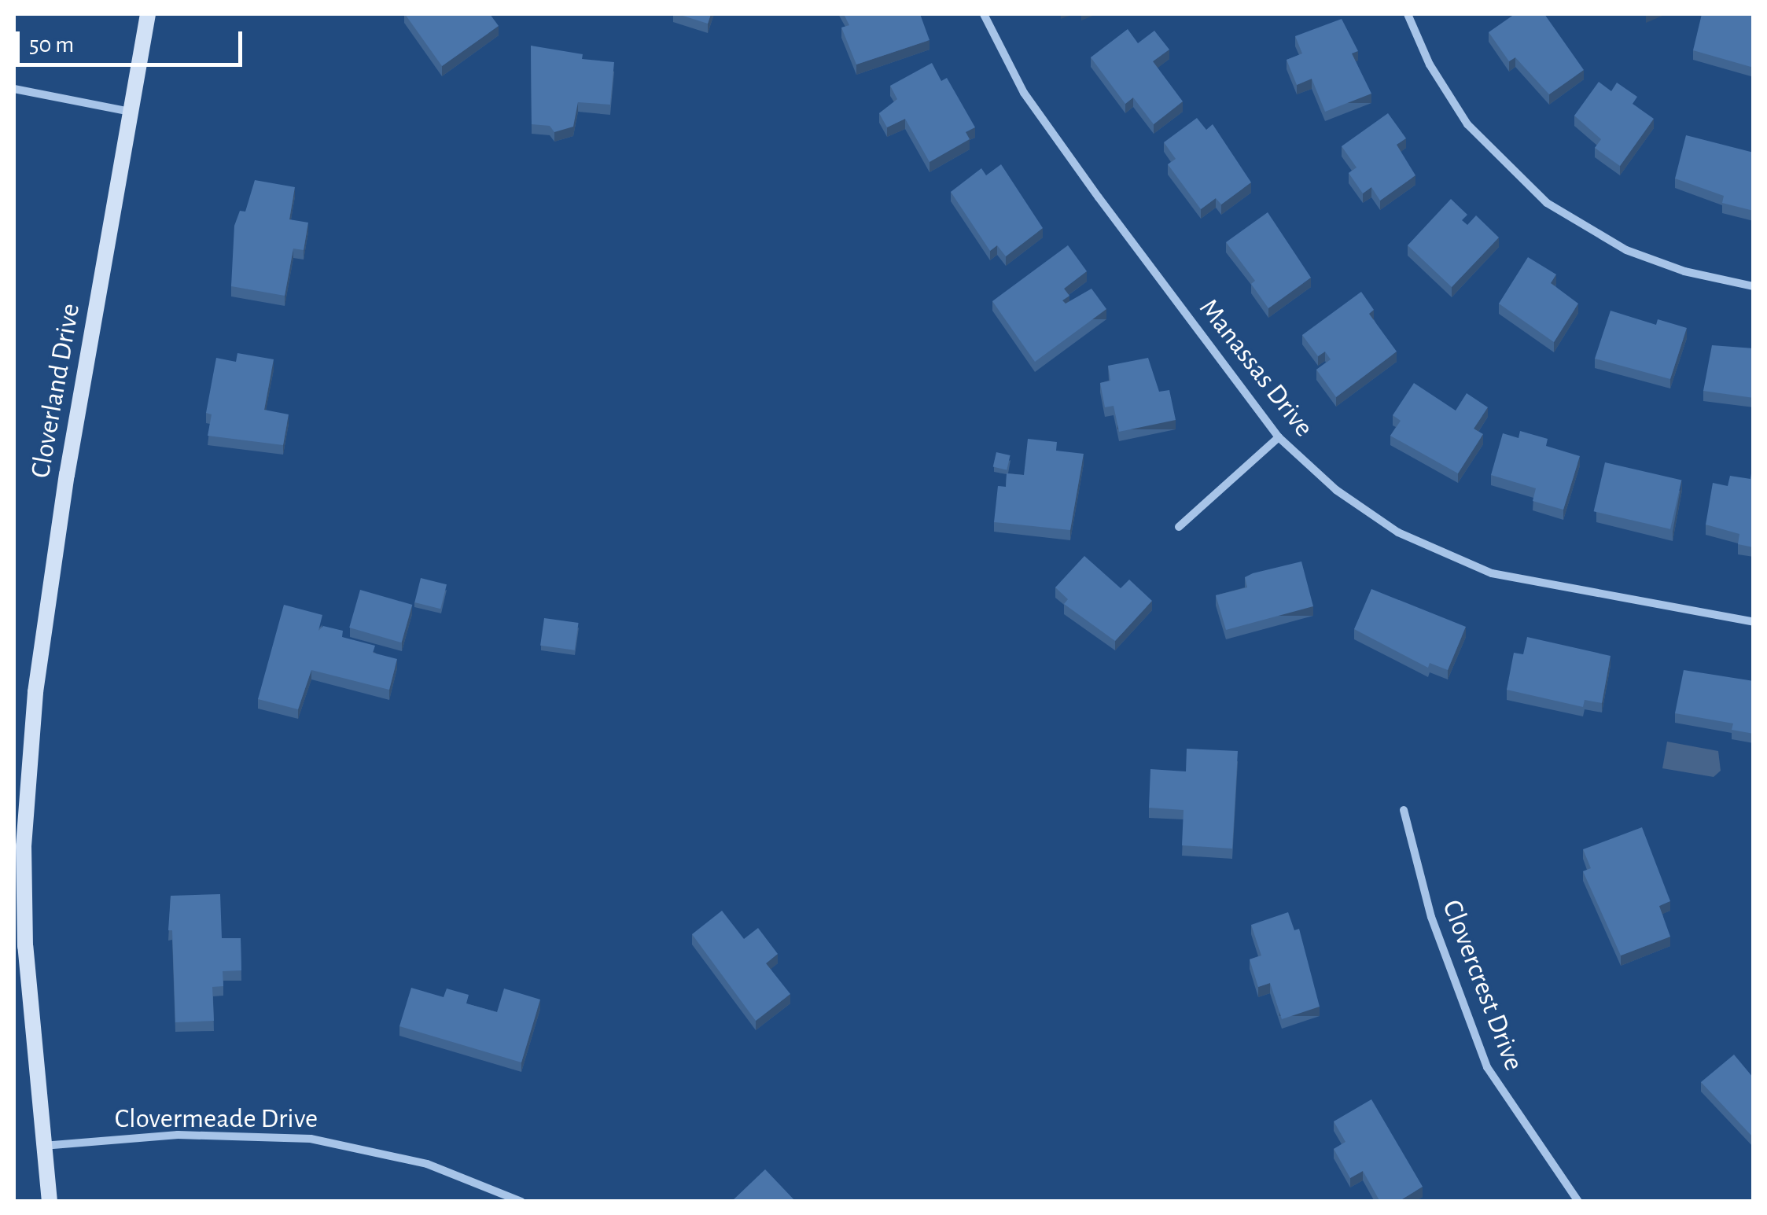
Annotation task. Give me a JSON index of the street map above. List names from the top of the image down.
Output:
{
  "streets": {
    "main road": ["Cloverland Drive"],
    "street": ["Manassas Drive", "Clovercrest Drive", "Clovermeade Drive"]
  },
  "crossings": [
    ["Cloverland Drive", "Clovermeade Drive"]
  ],
  "scale_bar": "50 m"
}
